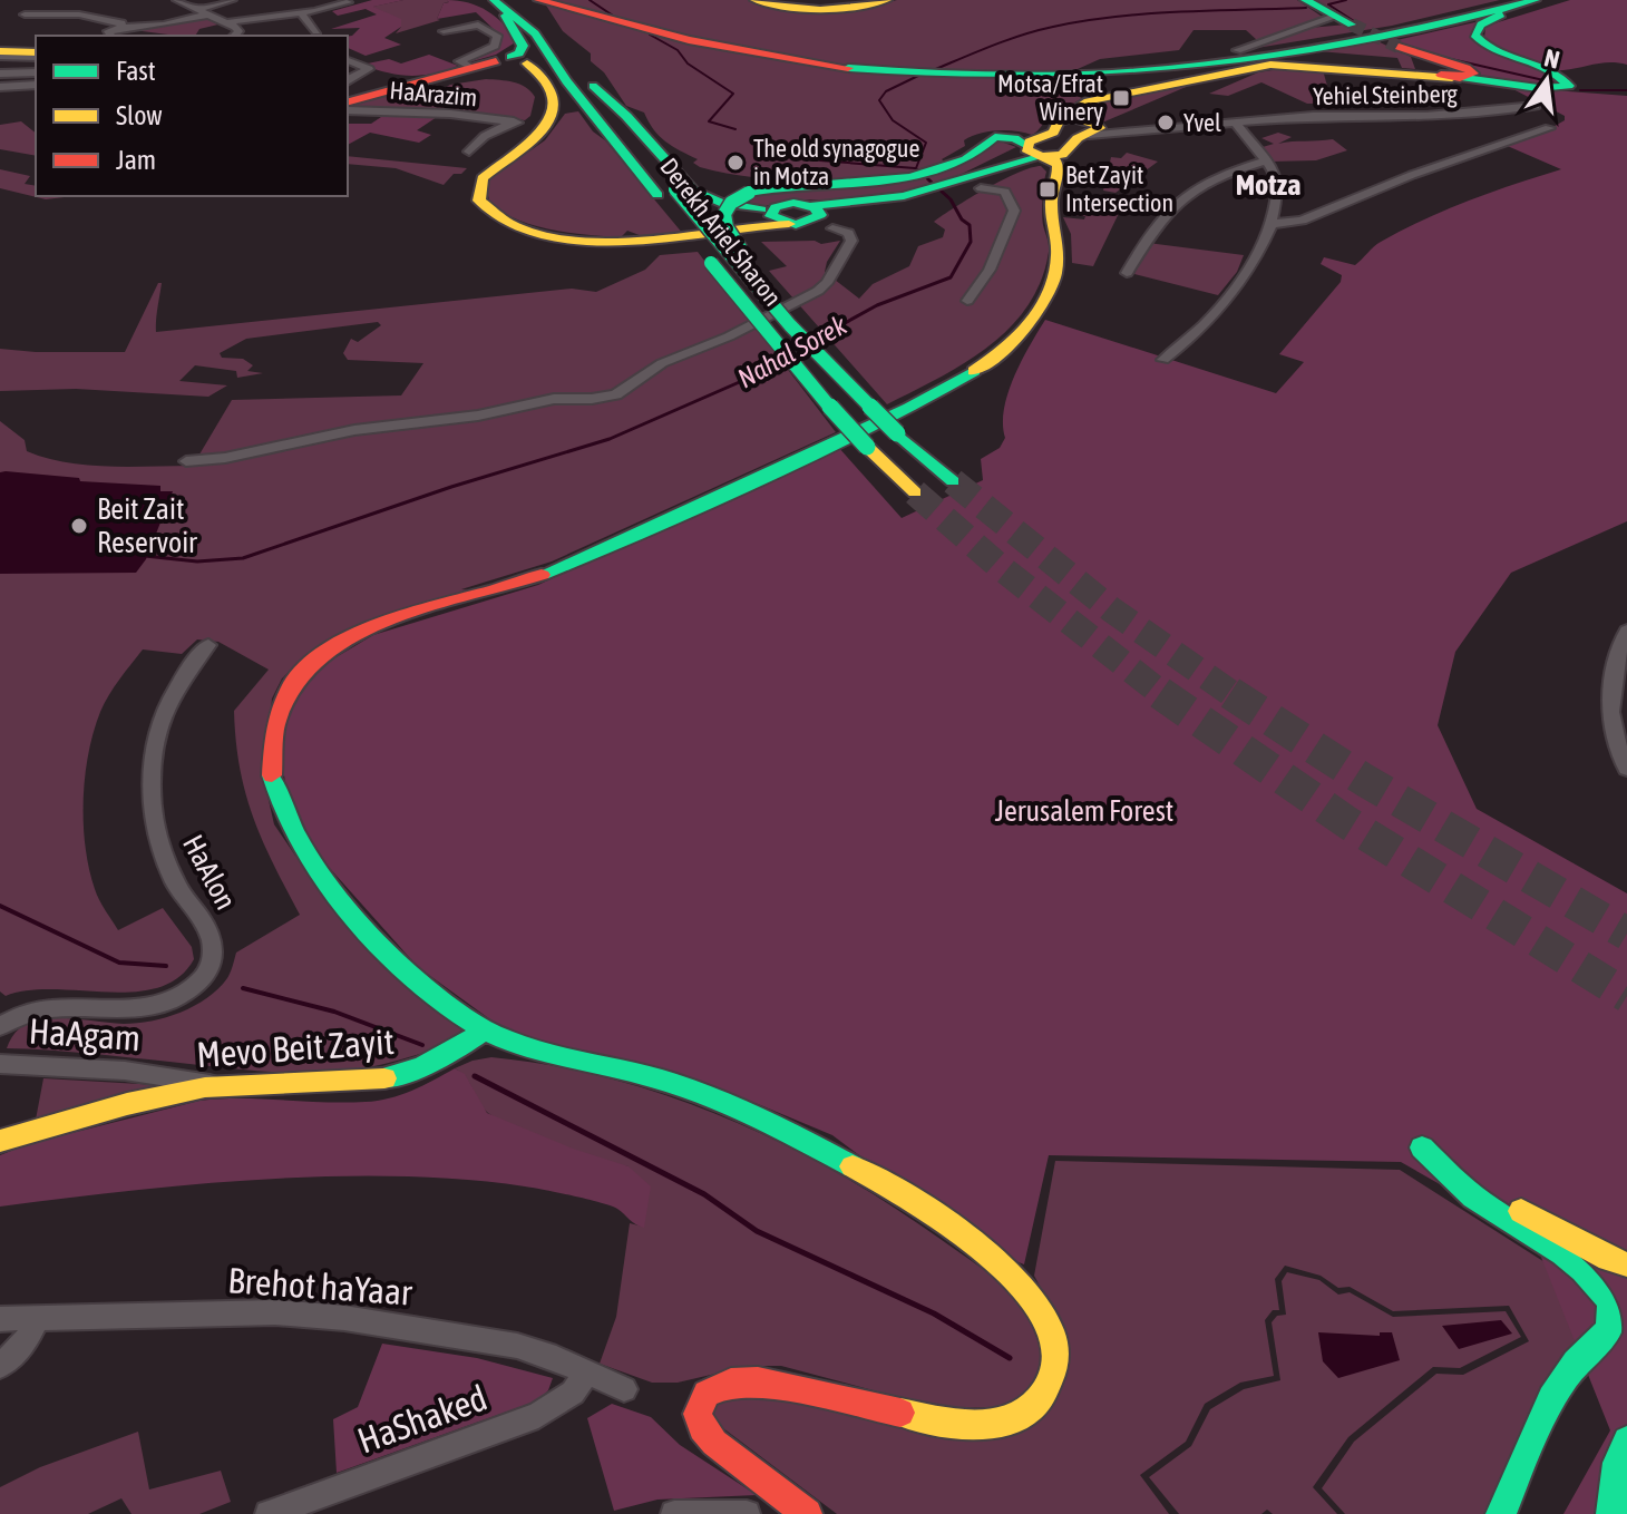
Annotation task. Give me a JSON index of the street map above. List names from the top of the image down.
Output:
{
  "streets": {
    "main road": ["Derekh Ariel Sharon", "Mevo Beit Zayit"],
    "street": [
      "HaArazim",
      "Yehiel Steinberg",
      "HaAlon",
      "HaAgam",
      "Brehot haYaar",
      "HaShaked"
    ]
  },
  "crossings": [
    ["HaAgam", "Mevo Beit Zayit"],
    ["Brehot haYaar", "HaShaked"]
  ],
  "districts": ["Motza"],
  "water": ["Nahal Sorek"],
  "parks": ["Jerusalem Forest"],
  "places": {
    "transit": ["Motsa/Efrat Winery", "Bet Zayit Intersection"],
    "other": ["Yvel", "The old synagogue in Motza", "Beit Zait Reservoir"]
  },
  "legend": ["Fast", "Slow", "Jam"],
  "north": "top"
}
